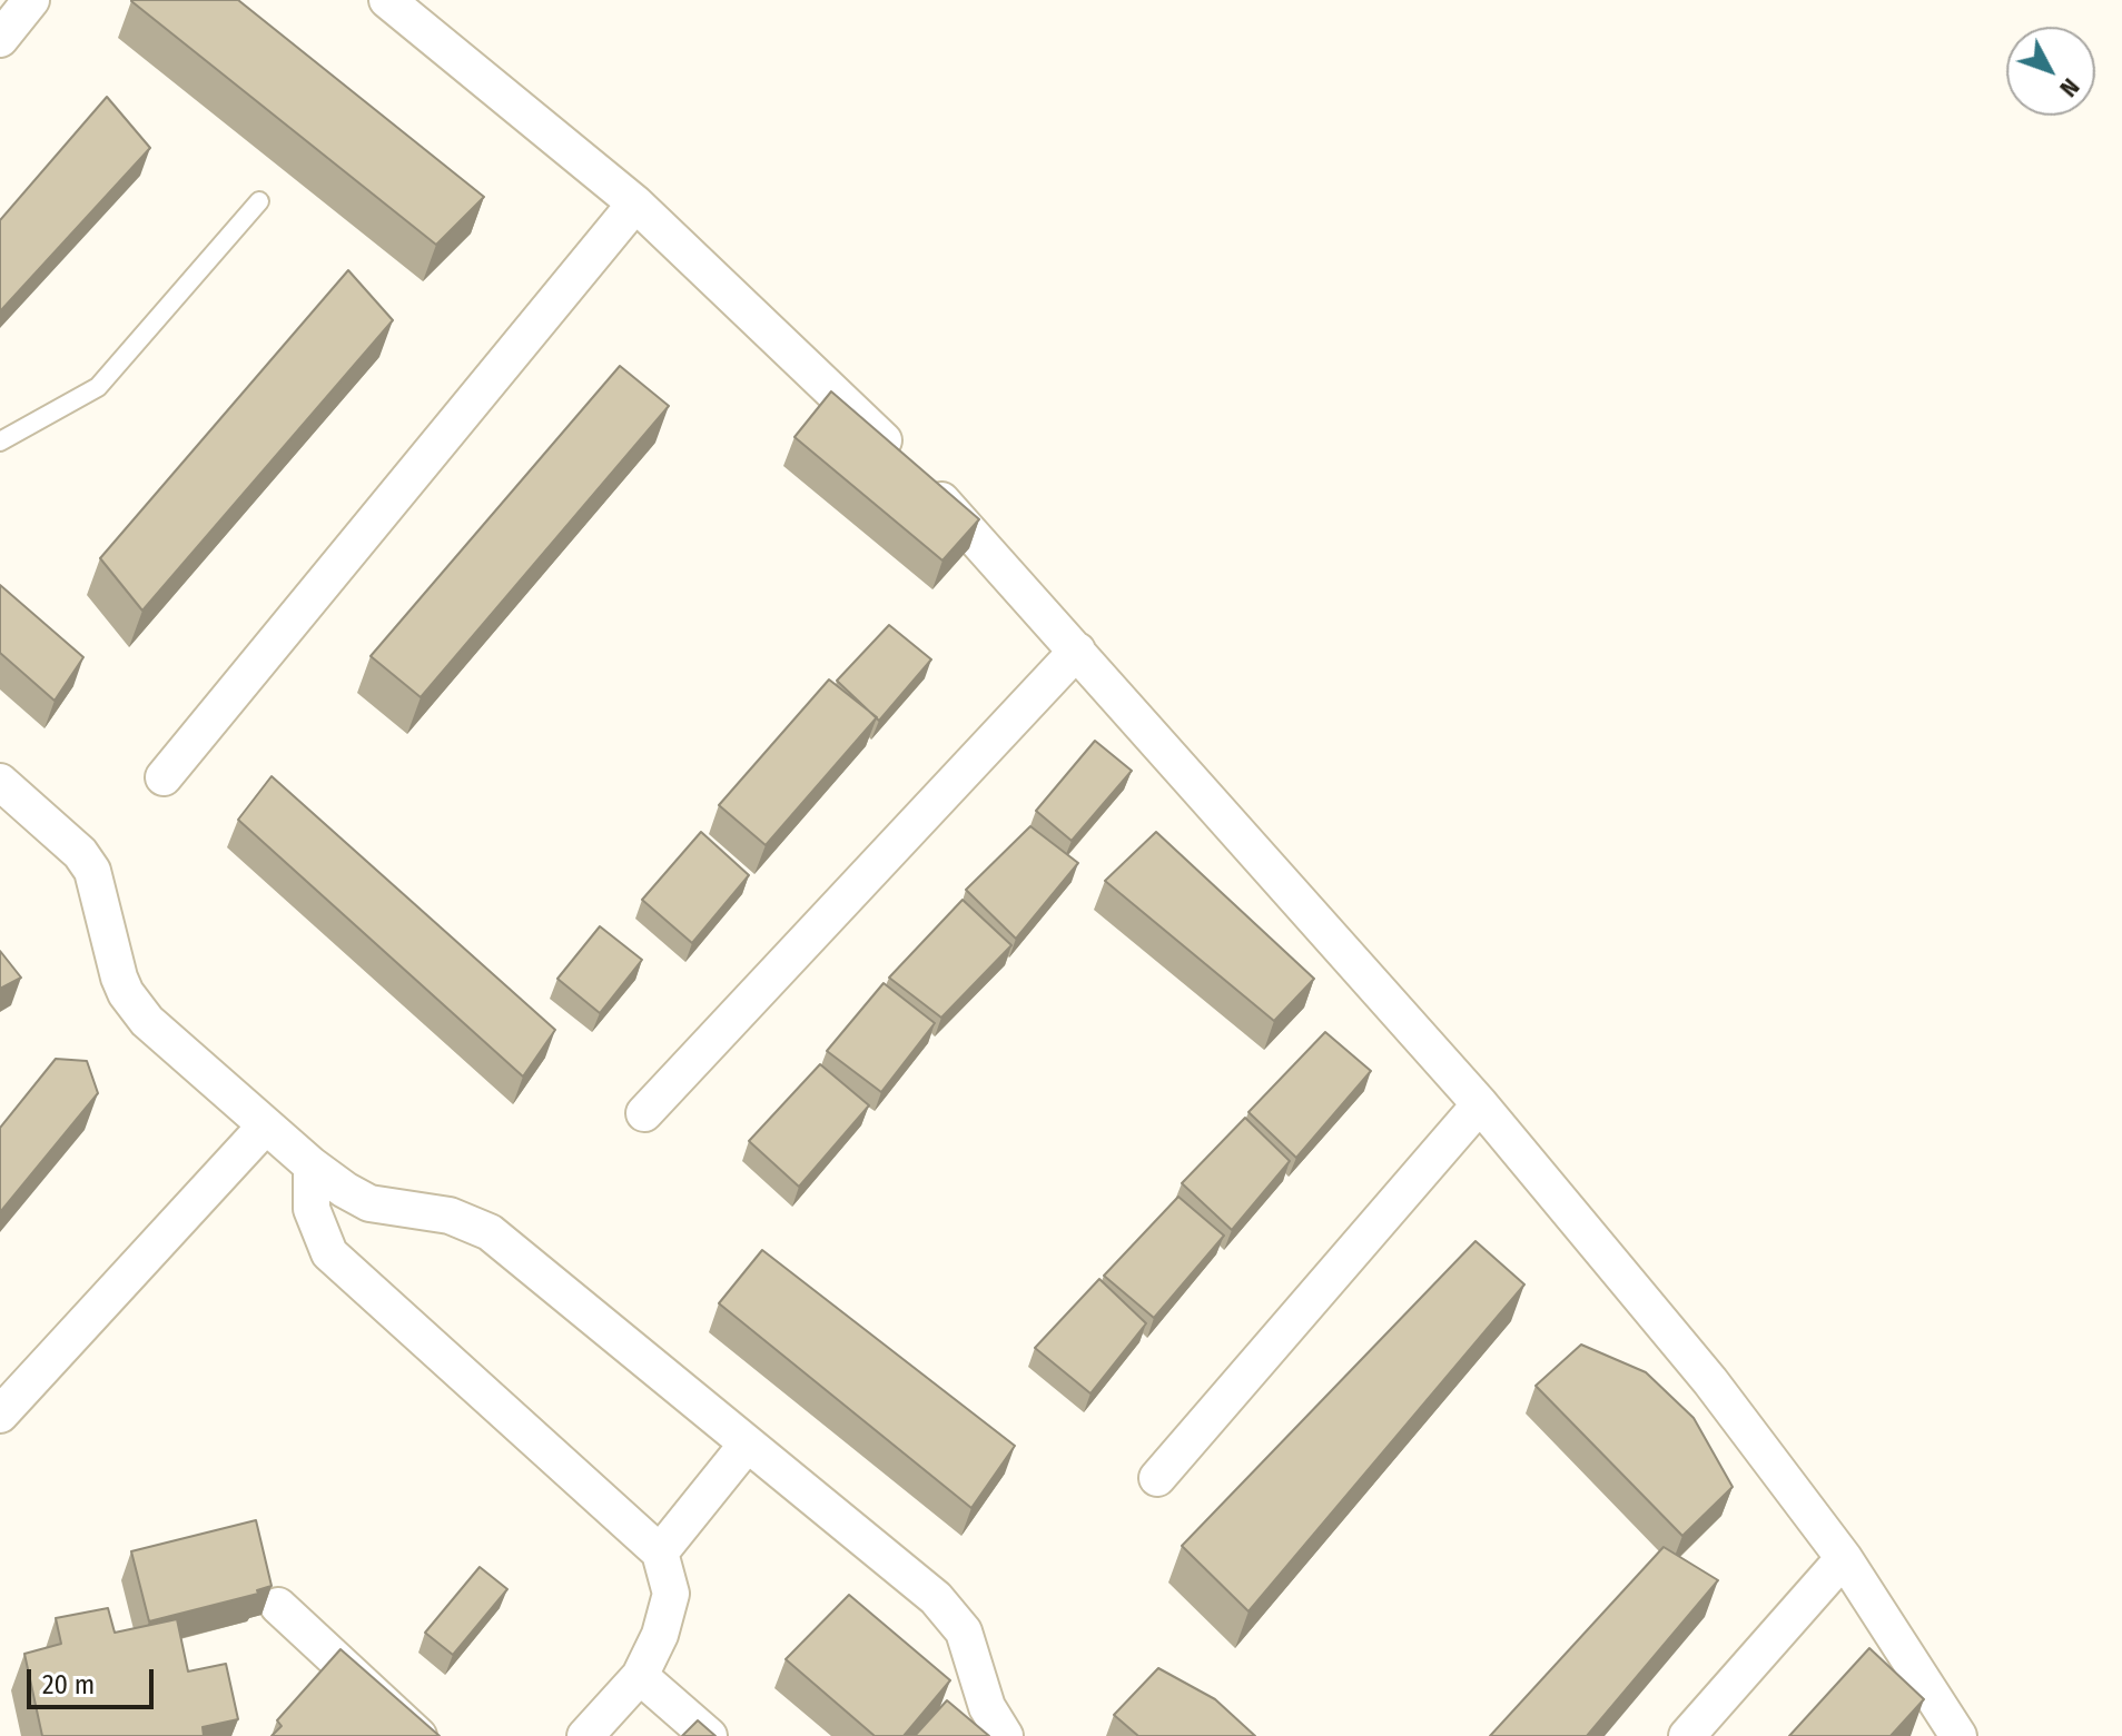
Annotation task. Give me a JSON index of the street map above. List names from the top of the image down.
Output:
{
  "scale_bar": "20 m",
  "north": "bottom right"
}
